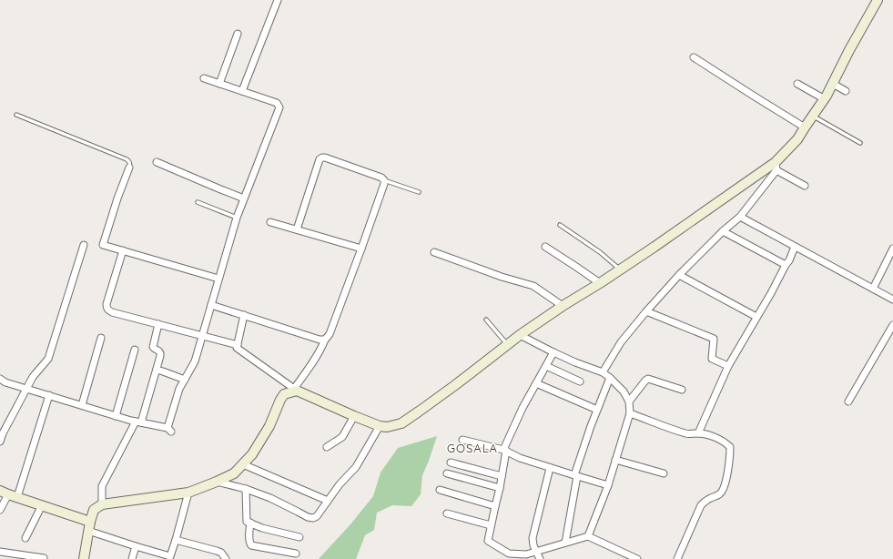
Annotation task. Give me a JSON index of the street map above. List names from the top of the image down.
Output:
{
  "districts": ["GOSALA"]
}
